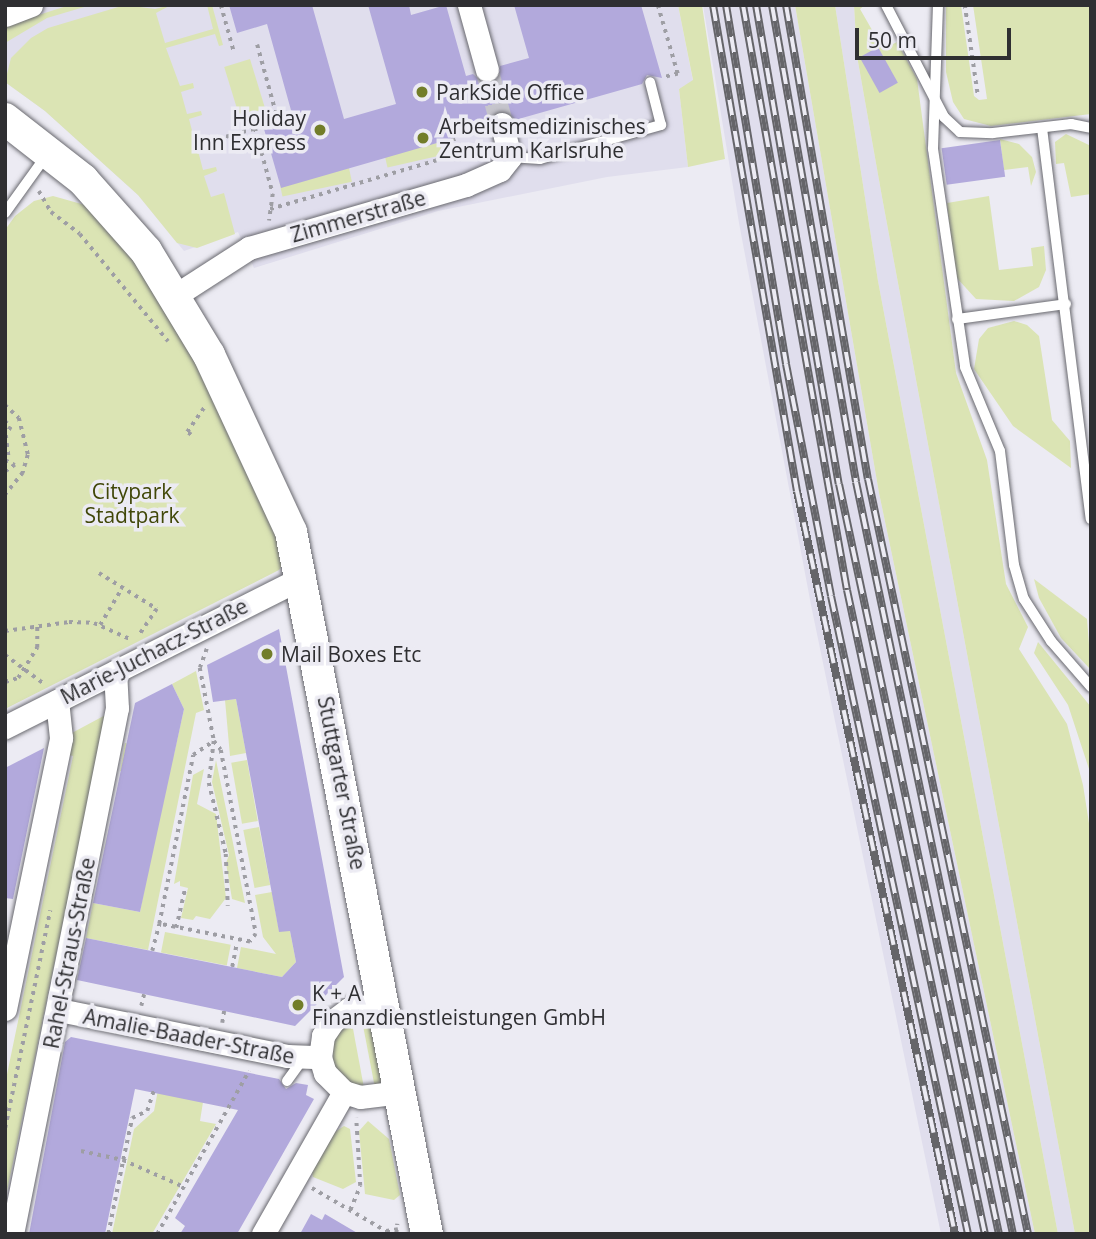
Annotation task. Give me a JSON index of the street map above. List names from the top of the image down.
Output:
{
  "streets": {
    "main road": ["Stuttgarter Straße"],
    "street": [
      "Zimmerstraße",
      "Marie-Juchacz-Straße",
      "Rahel-Straus-Straße",
      "Amalie-Baader-Straße"
    ]
  },
  "crossings": [
    ["Zimmerstraße", "Stuttgarter Straße"],
    ["Marie-Juchacz-Straße", "Stuttgarter Straße"],
    ["Marie-Juchacz-Straße", "Rahel-Straus-Straße"],
    ["Rahel-Straus-Straße", "Amalie-Baader-Straße"]
  ],
  "parks": ["Citypark Stadtpark"],
  "places": [
    "ParkSide Office",
    "Holiday Inn Express",
    "Arbeitsmedizinisches Zentrum Karlsruhe",
    "Mail Boxes Etc",
    "K + A Finanzdienstleistungen GmbH"
  ],
  "scale_bar": "50 m"
}
